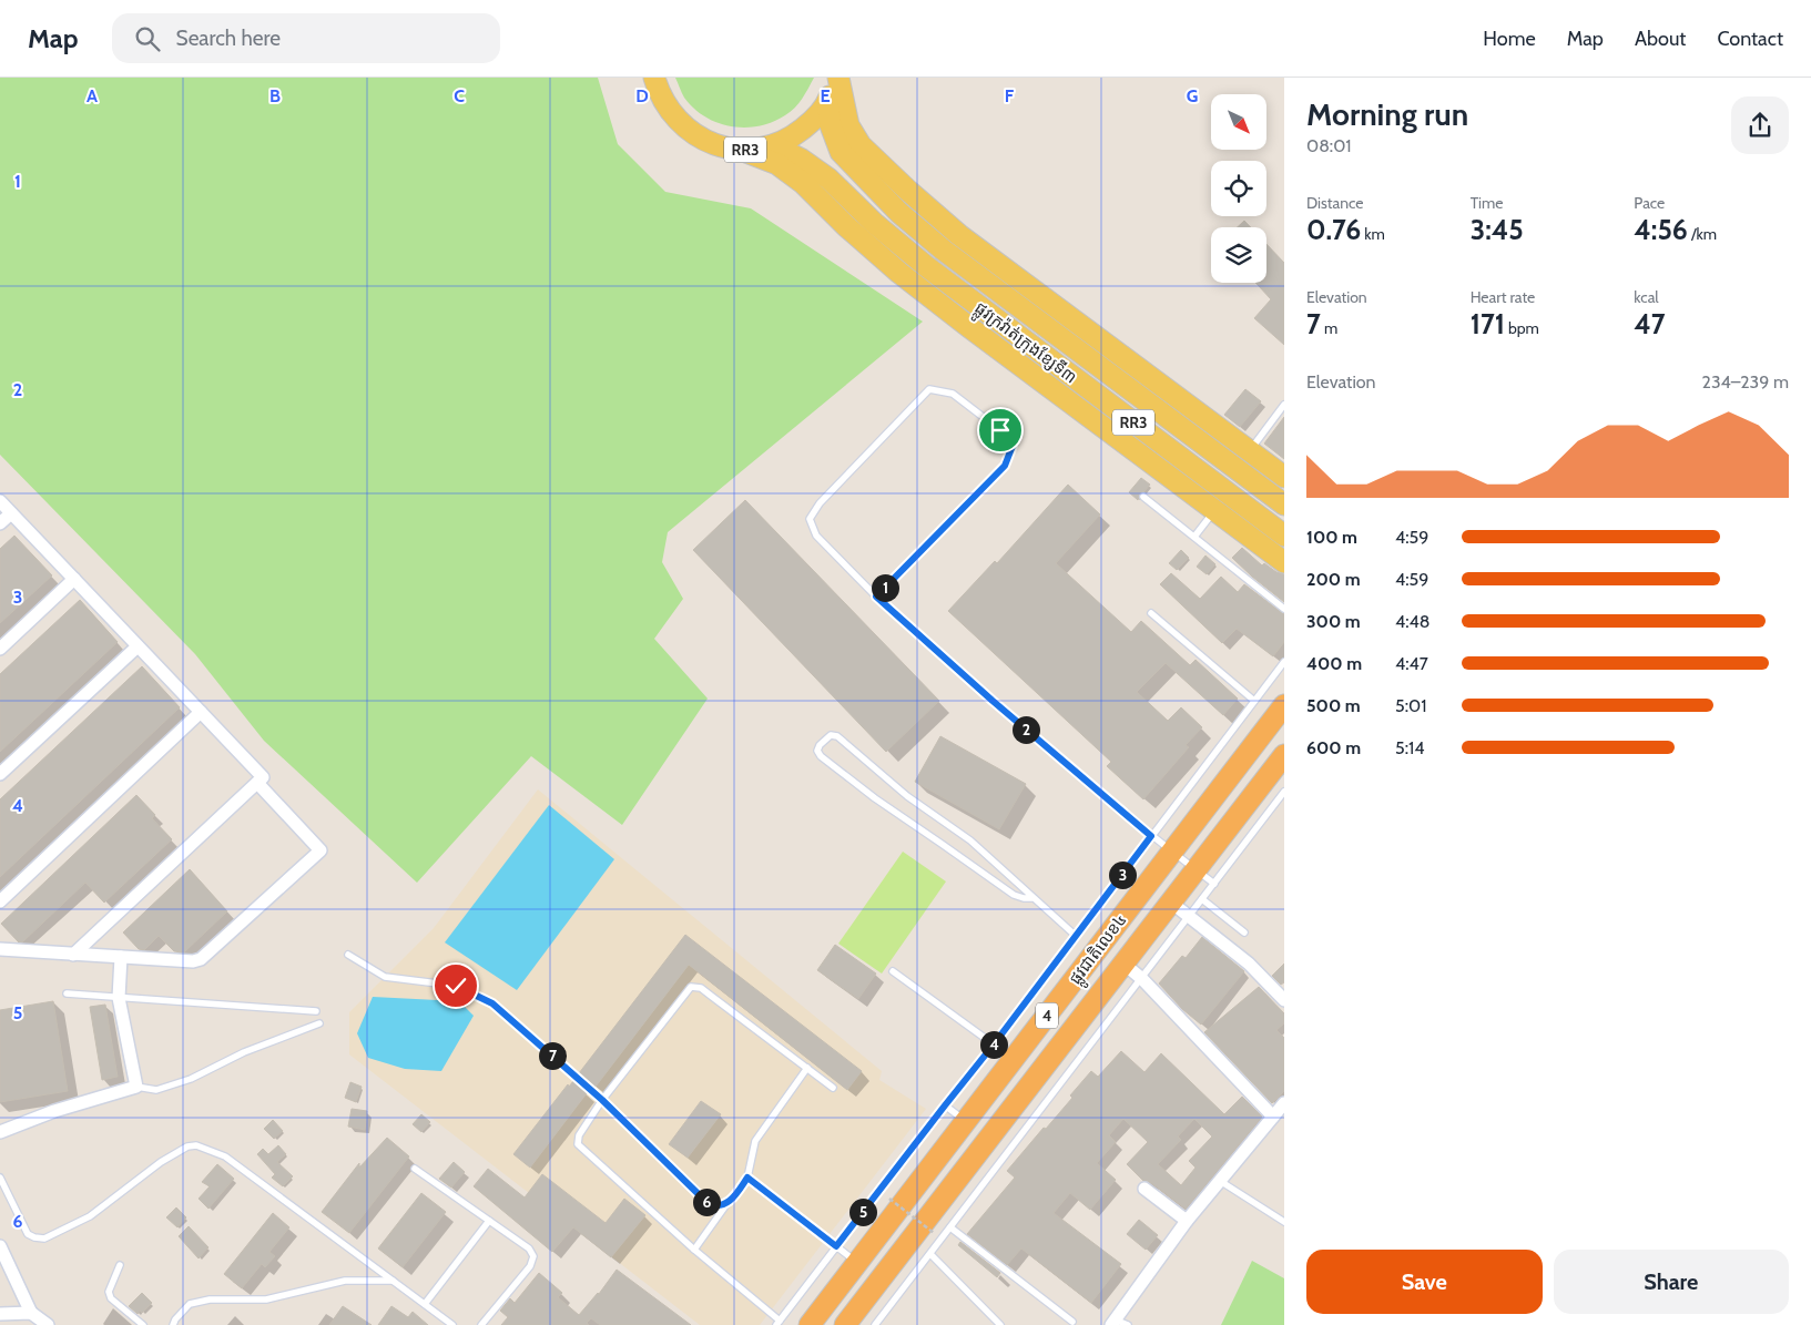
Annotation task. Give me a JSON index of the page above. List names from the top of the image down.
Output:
{
  "streets": {
    "highway": ["ផ្លូវជាតិលេខ៤", "4"],
    "main road": ["RR3", "ផ្លូវក្រវ៉ាត់ក្រុងខ្សែទី៣"]
  },
  "crossings": [
    ["RR3", "ផ្លូវក្រវ៉ាត់ក្រុងខ្សែទី៣"]
  ],
  "north": "bottom right",
  "page": {
    "header": "Map",
    "search": "Search here",
    "nav": [
      "Home",
      "Map",
      "About",
      "Contact"
    ],
    "heading": ["Morning run", "08:01"],
    "stats": [
      ["Distance", "0.76 km"],
      ["Time", "3:45"],
      ["Pace", "4:56 /km"],
      ["Elevation", "7 m"],
      ["Heart rate", "171 bpm"],
      ["kcal", "47"]
    ],
    "chart": ["Elevation", "234–239 m"],
    "list": [
      {
        "name": "100 m",
        "note": "4:59"
      },
      {
        "name": "200 m",
        "note": "4:59"
      },
      {
        "name": "300 m",
        "note": "4:48"
      },
      {
        "name": "400 m",
        "note": "4:47"
      },
      {
        "name": "500 m",
        "note": "5:01"
      },
      {
        "name": "600 m",
        "note": "5:14"
      }
    ],
    "pins": [
      "1",
      "2",
      "3",
      "4",
      "7",
      "6",
      "5"
    ],
    "buttons": ["Save", "Share"]
  },
  "grid": {
    "columns": [
      "A",
      "B",
      "C",
      "D",
      "E",
      "F",
      "G"
    ],
    "rows": [
      "1",
      "2",
      "3",
      "4",
      "5",
      "6"
    ]
  }
}
